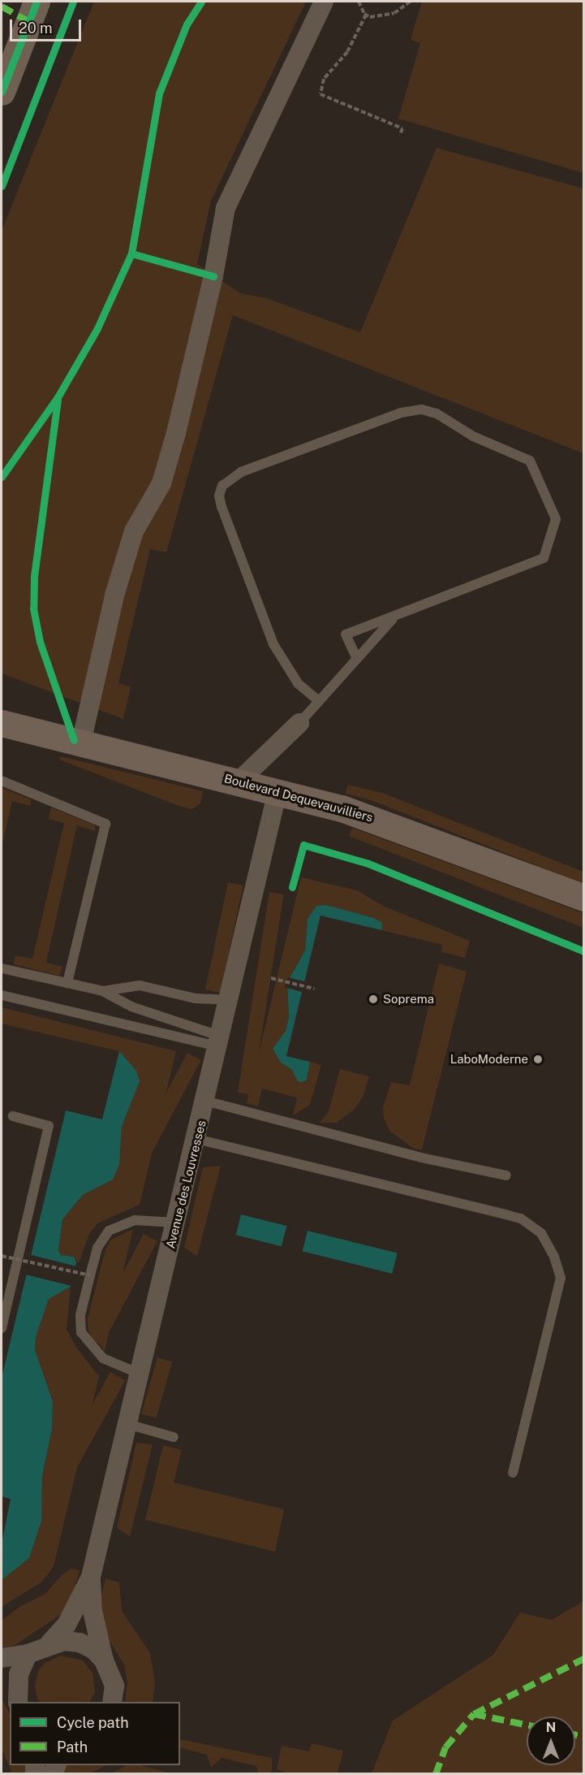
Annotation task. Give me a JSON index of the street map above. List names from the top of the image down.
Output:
{
  "streets": {
    "main road": ["Boulevard Dequevauvilliers"],
    "street": ["Avenue des Louvresses"]
  },
  "crossings": [
    ["Boulevard Dequevauvilliers", "Avenue des Louvresses"]
  ],
  "places": ["Soprema", "LaboModerne"],
  "legend": ["Cycle path", "Path"],
  "scale_bar": "20 m",
  "north": "top"
}
